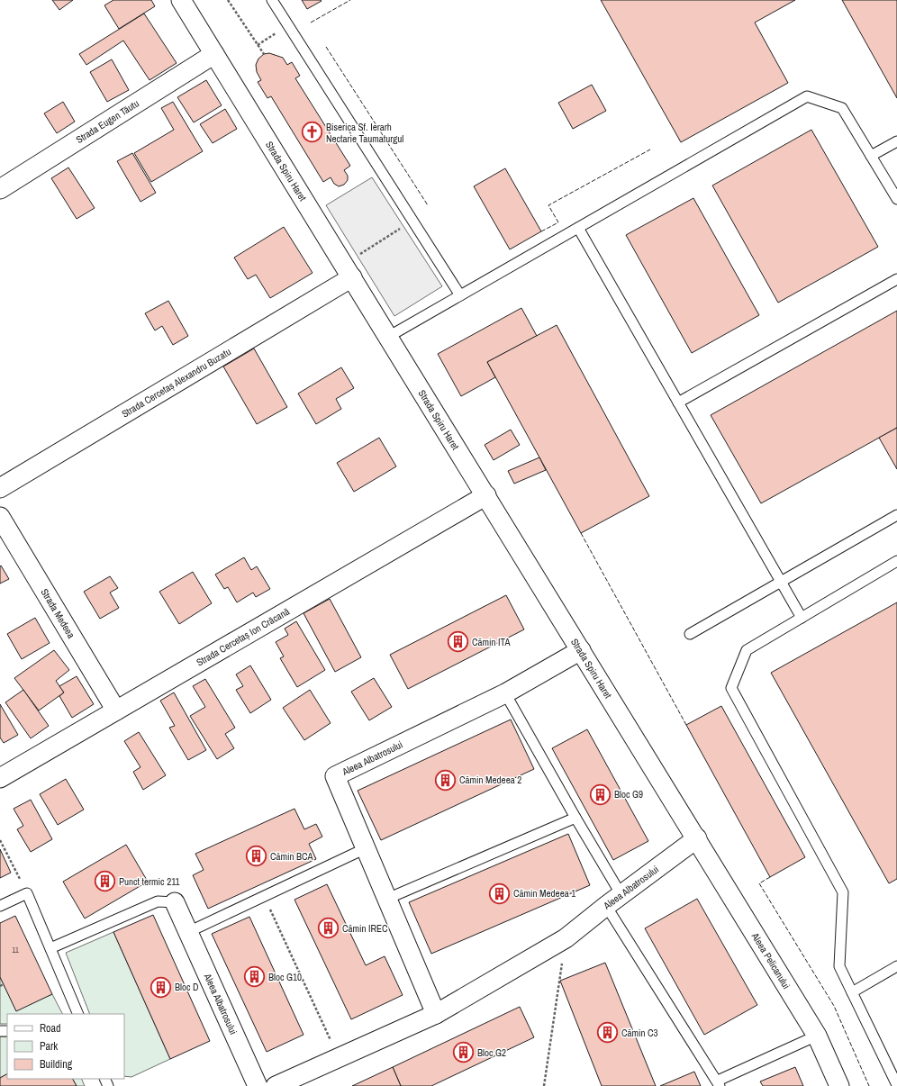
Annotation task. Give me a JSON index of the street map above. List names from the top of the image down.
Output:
{
  "streets": {
    "street": [
      "Strada Eugen Tăutu",
      "Strada Spiru Haret",
      "Strada Cercetaș Alexandru Buzatu",
      "Strada Medeea",
      "Strada Cercetaș Ion Crăcană",
      "Aleea Albatrosului",
      "Aleea Pelicanului"
    ]
  },
  "crossings": [
    ["Strada Eugen Tăutu", "Strada Spiru Haret"],
    ["Strada Spiru Haret", "Strada Cercetaș Alexandru Buzatu"],
    ["Strada Spiru Haret", "Strada Cercetaș Ion Crăcană"],
    ["Strada Spiru Haret", "Aleea Albatrosului"],
    ["Strada Spiru Haret", "Aleea Pelicanului"],
    ["Strada Medeea", "Strada Cercetaș Ion Crăcană"],
    ["Aleea Albatrosului", "Aleea Pelicanului"]
  ],
  "places": {
    "church": ["Biserica Sf. Ierarh Nectarie Taumaturgul"],
    "building": [
      "Cămin ITA",
      "Cămin Medeea 2",
      "Bloc G9",
      "Cămin BCA",
      "Punct termic 211",
      "Cămin Medeea 1",
      "Cămin IREC",
      "Bloc G10",
      "Bloc D",
      "Cămin C3",
      "Bloc G2"
    ]
  },
  "house_numbers": ["11"],
  "legend": ["Road", "Park", "Building"]
}
